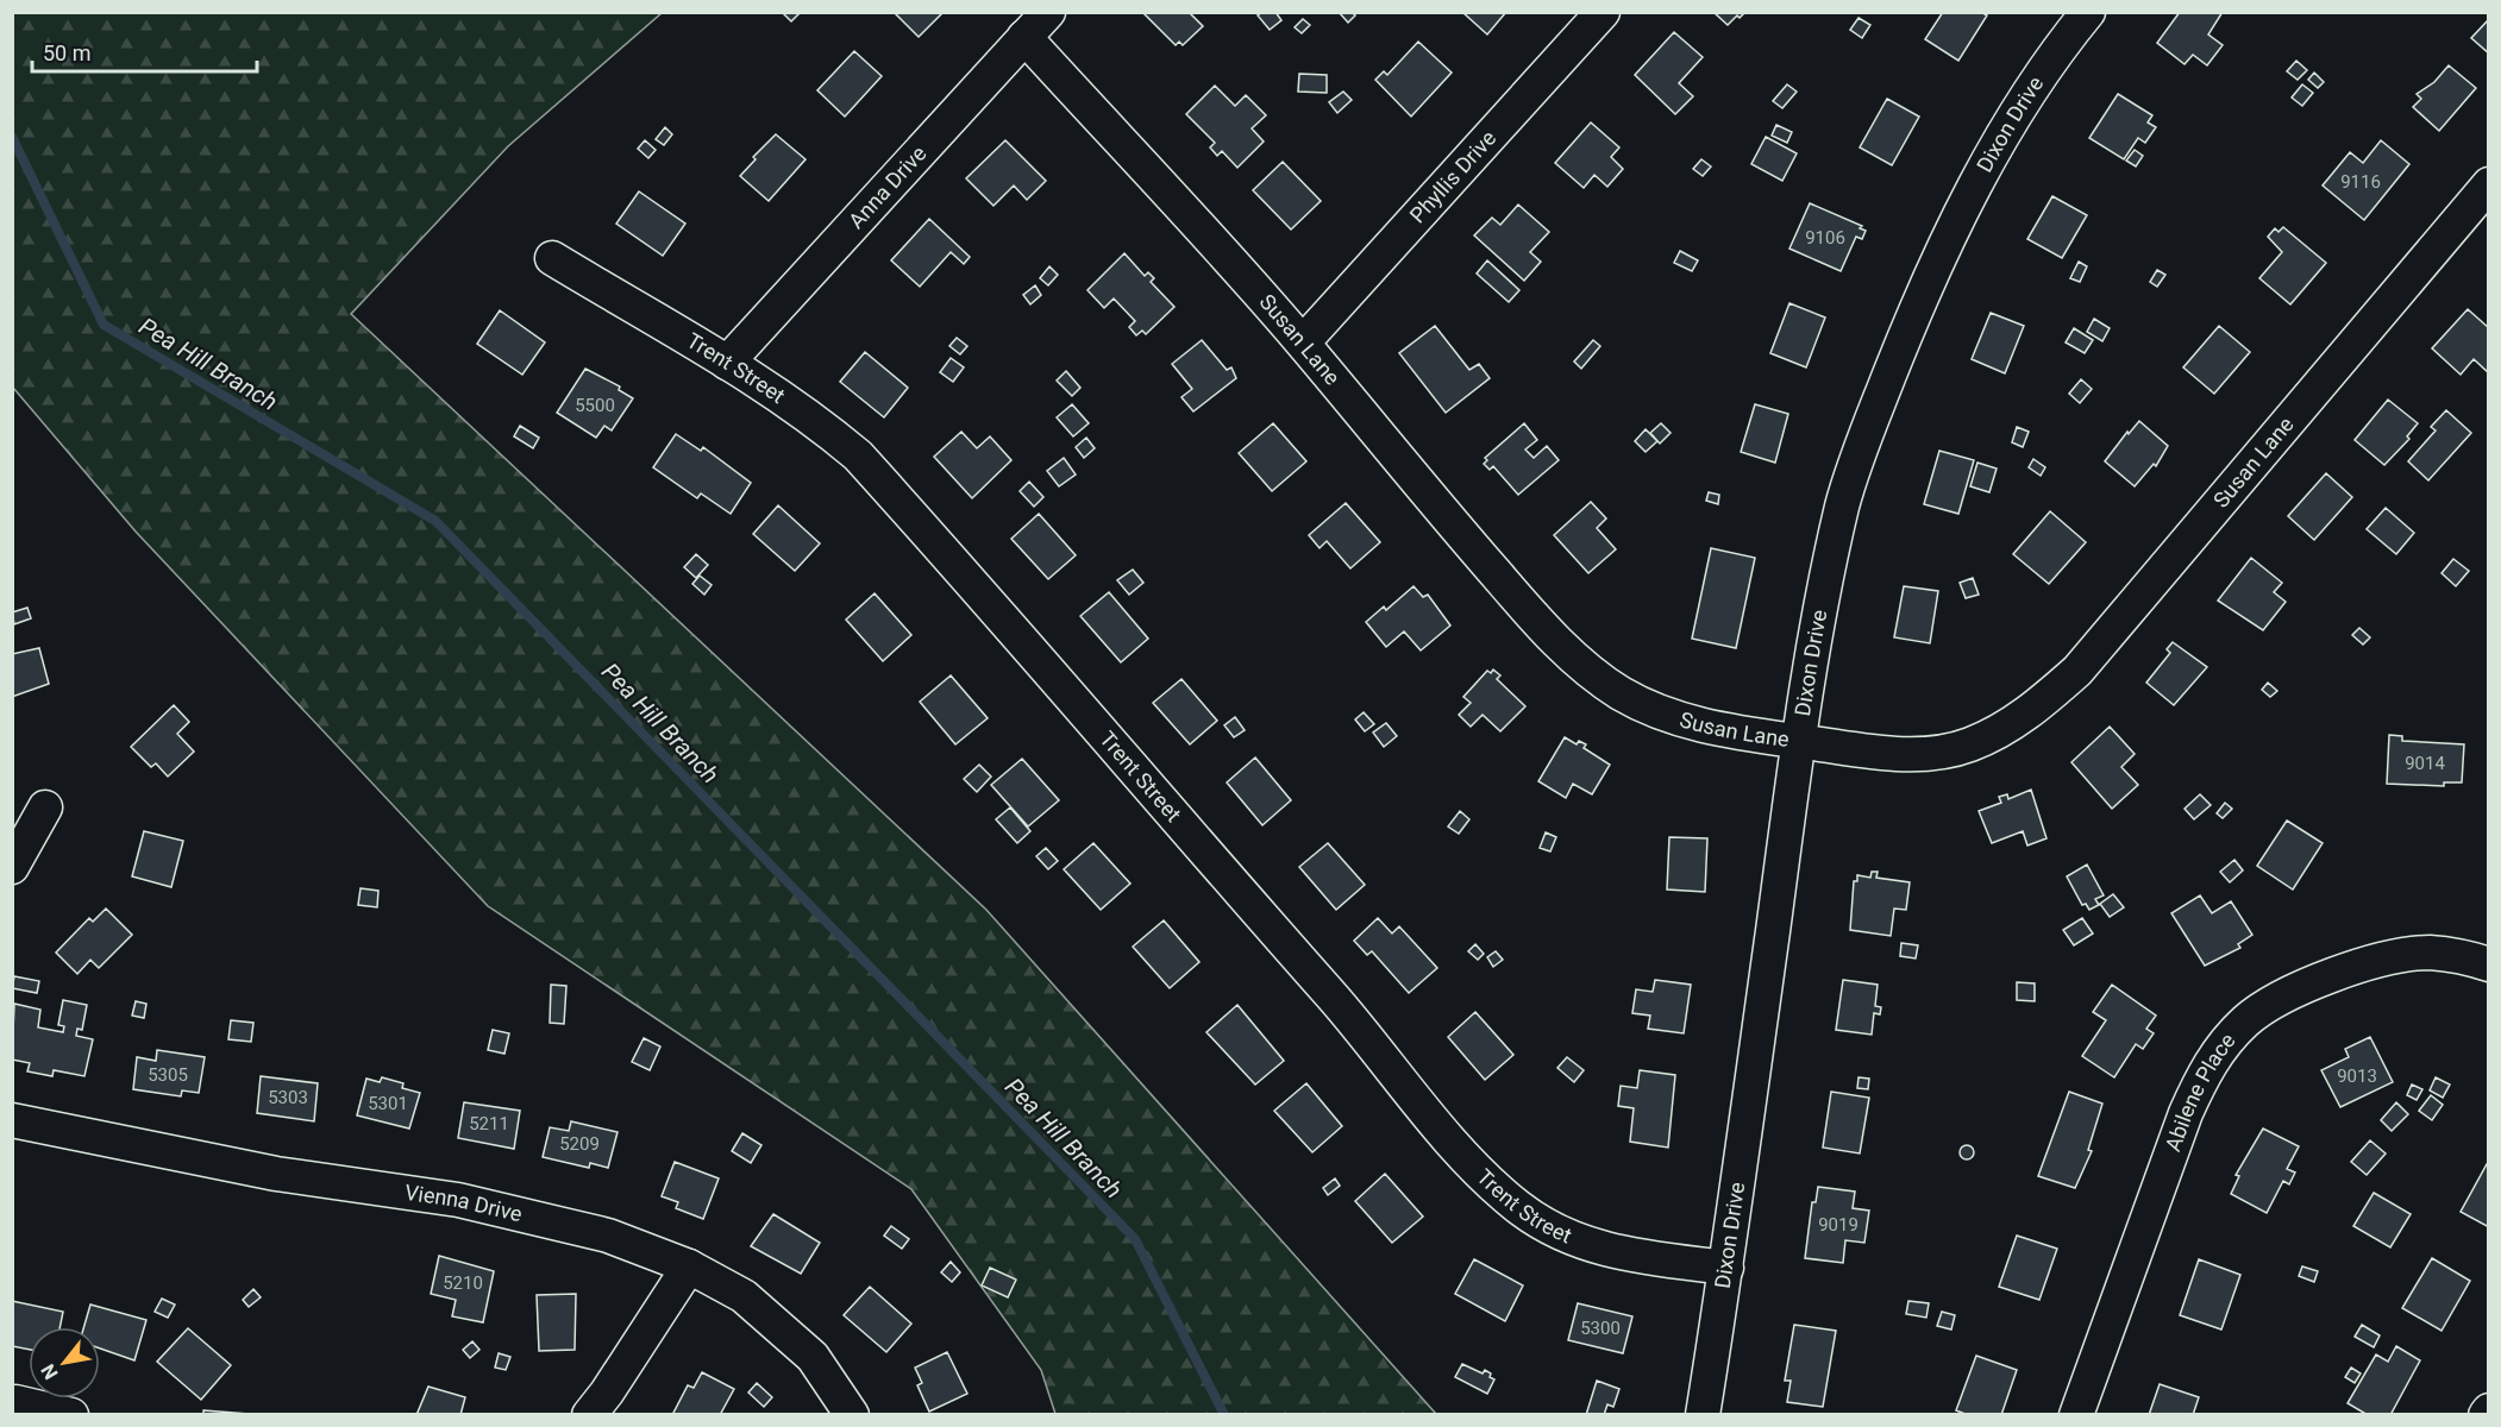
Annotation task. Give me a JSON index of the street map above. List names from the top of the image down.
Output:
{
  "streets": {
    "street": [
      "Dixon Drive",
      "Phyllis Drive",
      "Anna Drive",
      "Susan Lane",
      "Trent Street",
      "Abilene Place",
      "Vienna Drive"
    ]
  },
  "crossings": [
    ["Dixon Drive", "Susan Lane"],
    ["Dixon Drive", "Trent Street"],
    ["Phyllis Drive", "Susan Lane"],
    ["Anna Drive", "Susan Lane"],
    ["Anna Drive", "Trent Street"]
  ],
  "water": ["Pea Hill Branch"],
  "house_numbers": [
    "9116",
    "9106",
    "5500",
    "9014",
    "5305",
    "9013",
    "5303",
    "5301",
    "5211",
    "5209",
    "9019",
    "5210",
    "5300"
  ],
  "scale_bar": "50 m",
  "north": "bottom left"
}
